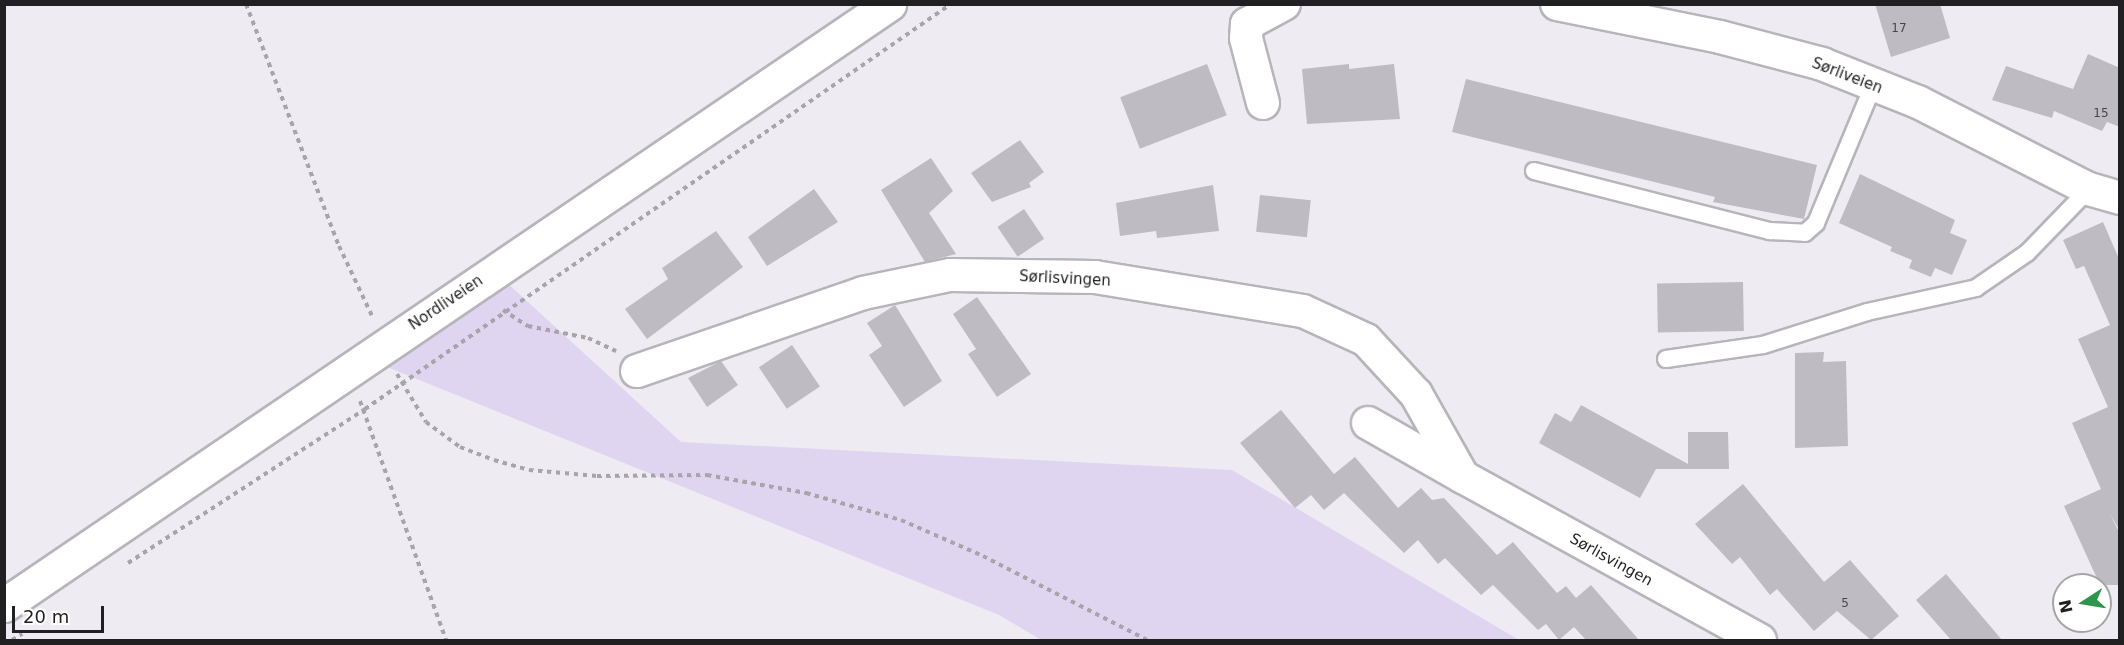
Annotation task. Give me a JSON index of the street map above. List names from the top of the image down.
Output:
{
  "streets": {
    "main road": ["Nordliveien"],
    "street": ["Sørliveien", "Sørlisvingen"]
  },
  "house_numbers": ["17", "15", "5"],
  "scale_bar": "20 m",
  "north": "left"
}
